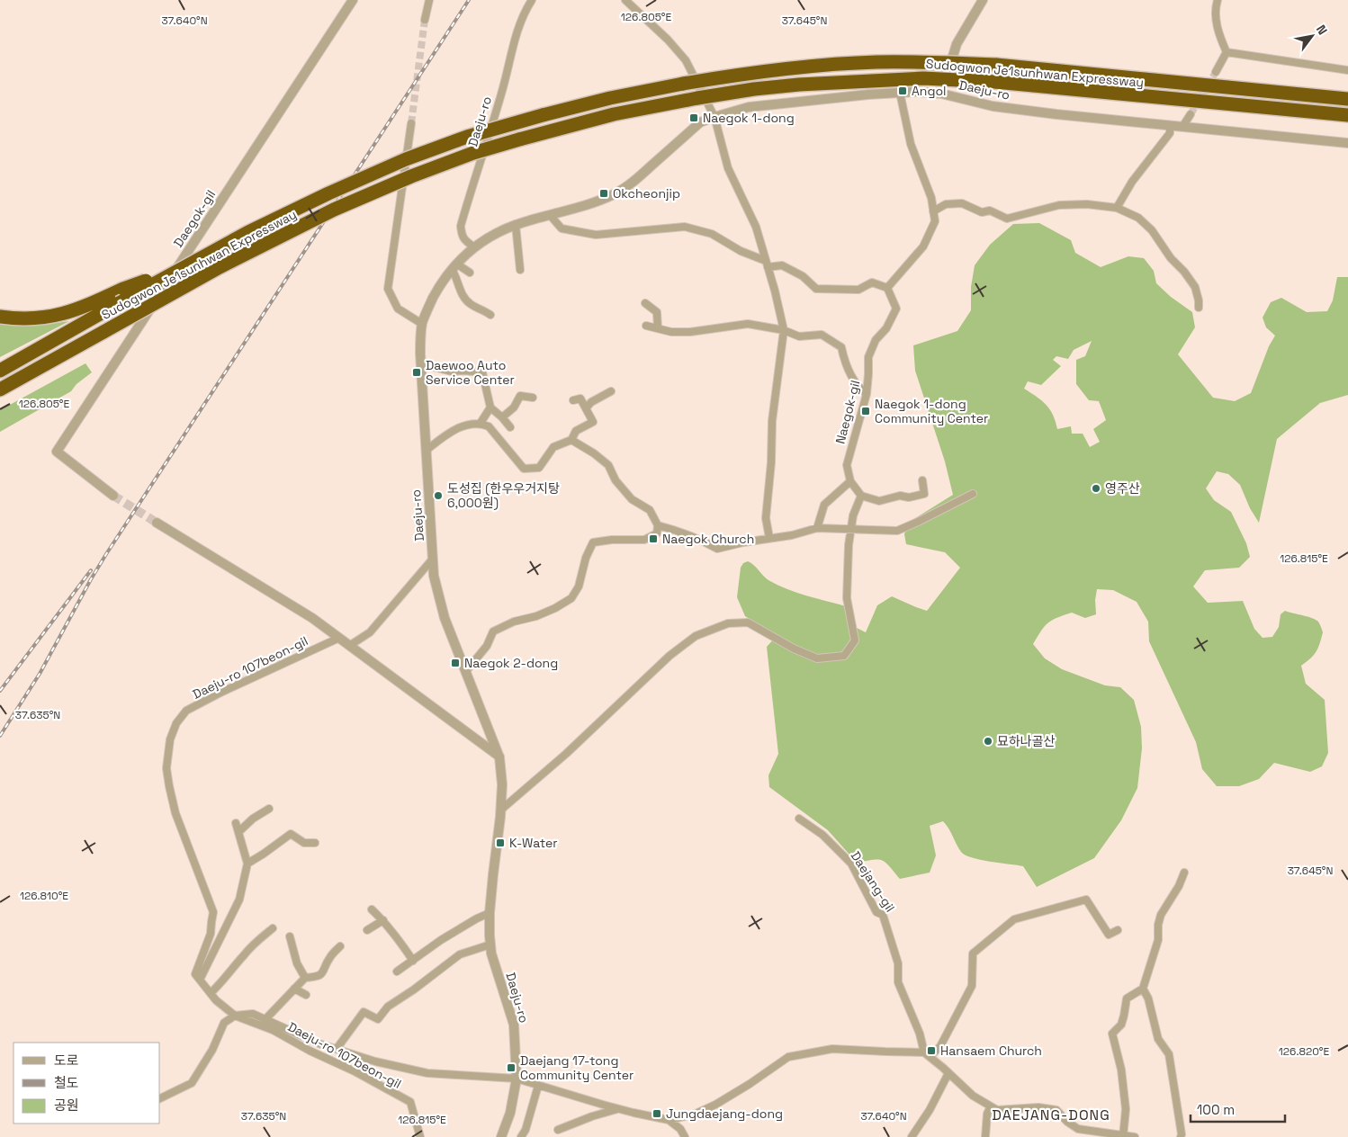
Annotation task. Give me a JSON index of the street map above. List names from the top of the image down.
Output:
{
  "streets": {
    "highway": ["Sudogwon Je1sunhwan Expressway"],
    "street": [
      "Daeju-ro",
      "Daegok-gil",
      "Naegok-gil",
      "Daeju-ro 107beon-gil",
      "Daejang-gil"
    ]
  },
  "crossings": [
    ["Daeju-ro", "Daeju-ro 107beon-gil"]
  ],
  "districts": ["DAEJANG-DONG"],
  "places": {
    "transit": [
      "Angol",
      "Naegok 1-dong",
      "Okcheonjip",
      "Daewoo Auto Service Center",
      "Naegok 1-dong Community Center",
      "Naegok Church",
      "Naegok 2-dong",
      "K-Water",
      "Hansaem Church",
      "Daejang 17-tong Community Center",
      "Jungdaejang-dong"
    ],
    "other": ["영주산", "도성집 (한우우거지탕 6,000원)", "묘하나골산"]
  },
  "legend": ["도로", "철도", "공원"],
  "scale_bar": "100 m",
  "north": "top right",
  "coordinates": [
    "126.805°E",
    "37.640°N",
    "37.645°N",
    "126.815°E",
    "37.635°N",
    "126.810°E",
    "126.820°E"
  ]
}
